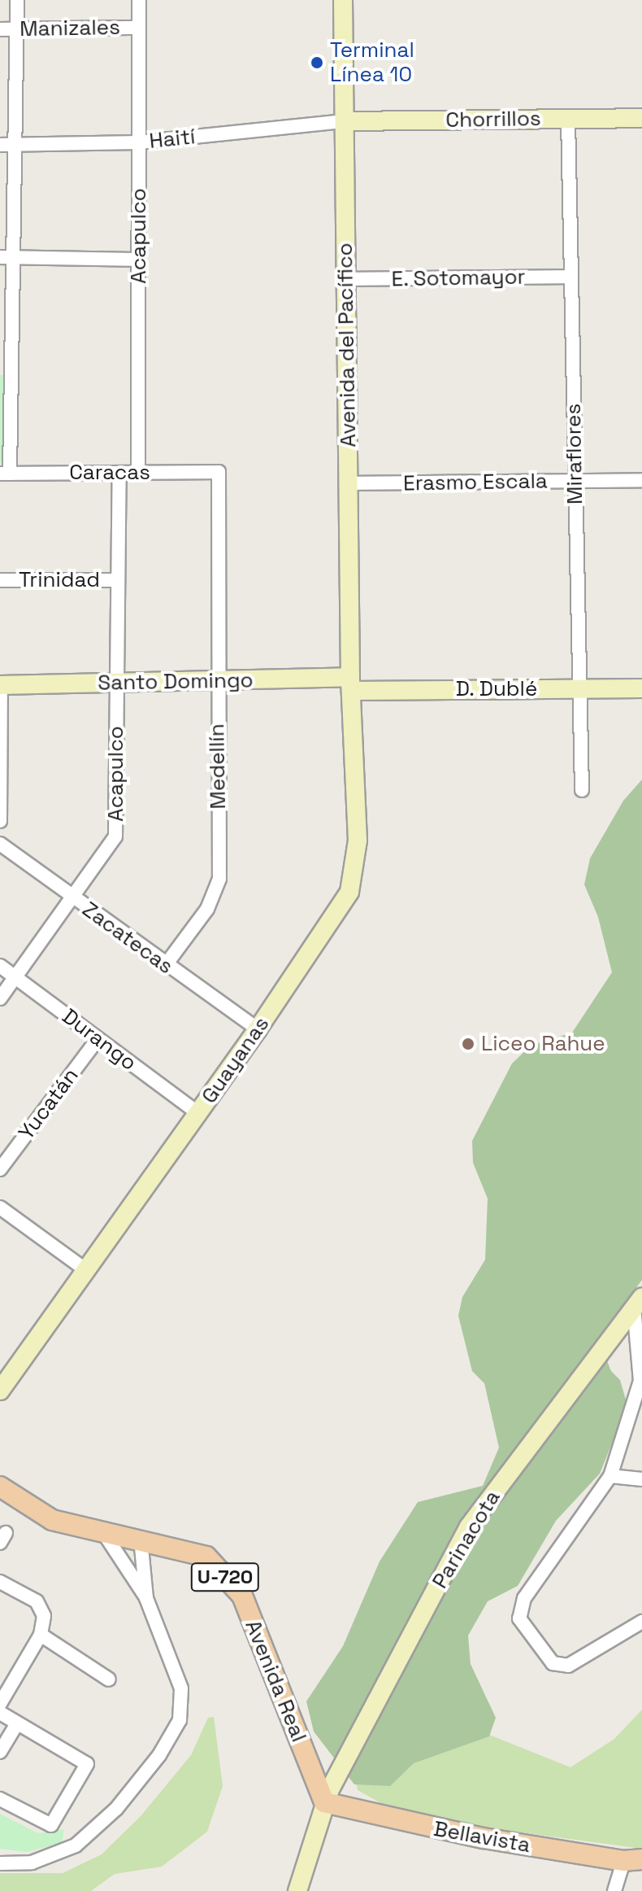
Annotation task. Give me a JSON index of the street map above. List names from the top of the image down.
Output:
{
  "streets": {
    "main road": ["U-720", "Avenida Real", "Bellavista"],
    "street": [
      "Manizales",
      "Chorrillos",
      "Haití",
      "Acapulco",
      "E. Sotomayor",
      "Avenida del Pacífico",
      "Miraflores",
      "Caracas",
      "Erasmo Escala",
      "Trinidad",
      "Santo Domingo",
      "D. Dublé",
      "Medellín",
      "Zacatecas",
      "Durango",
      "Guayanas",
      "Yucatán",
      "Parinacota"
    ]
  },
  "crossings": [
    ["Manizales", "Acapulco"],
    ["Chorrillos", "Haití"],
    ["Chorrillos", "Avenida del Pacífico"],
    ["Chorrillos", "Miraflores"],
    ["Haití", "Acapulco"],
    ["Haití", "Avenida del Pacífico"],
    ["Acapulco", "Caracas"],
    ["Acapulco", "Trinidad"],
    ["Acapulco", "Santo Domingo"],
    ["Acapulco", "Zacatecas"],
    ["Acapulco", "Durango"],
    ["E. Sotomayor", "Avenida del Pacífico"],
    ["E. Sotomayor", "Miraflores"],
    ["Avenida del Pacífico", "Erasmo Escala"],
    ["Avenida del Pacífico", "Santo Domingo"],
    ["Avenida del Pacífico", "D. Dublé"],
    ["Avenida del Pacífico", "Guayanas"],
    ["Miraflores", "Erasmo Escala"],
    ["Miraflores", "D. Dublé"],
    ["Caracas", "Medellín"],
    ["Santo Domingo", "D. Dublé"],
    ["Santo Domingo", "Medellín"],
    ["Santo Domingo", "Guayanas"],
    ["D. Dublé", "Guayanas"],
    ["Medellín", "Zacatecas"],
    ["Zacatecas", "Guayanas"],
    ["Durango", "Guayanas"],
    ["Durango", "Yucatán"],
    ["Parinacota", "Avenida Real"],
    ["Parinacota", "Bellavista"],
    ["Avenida Real", "Bellavista"]
  ],
  "places": ["Terminal Línea 10", "Liceo Rahue"]
}
